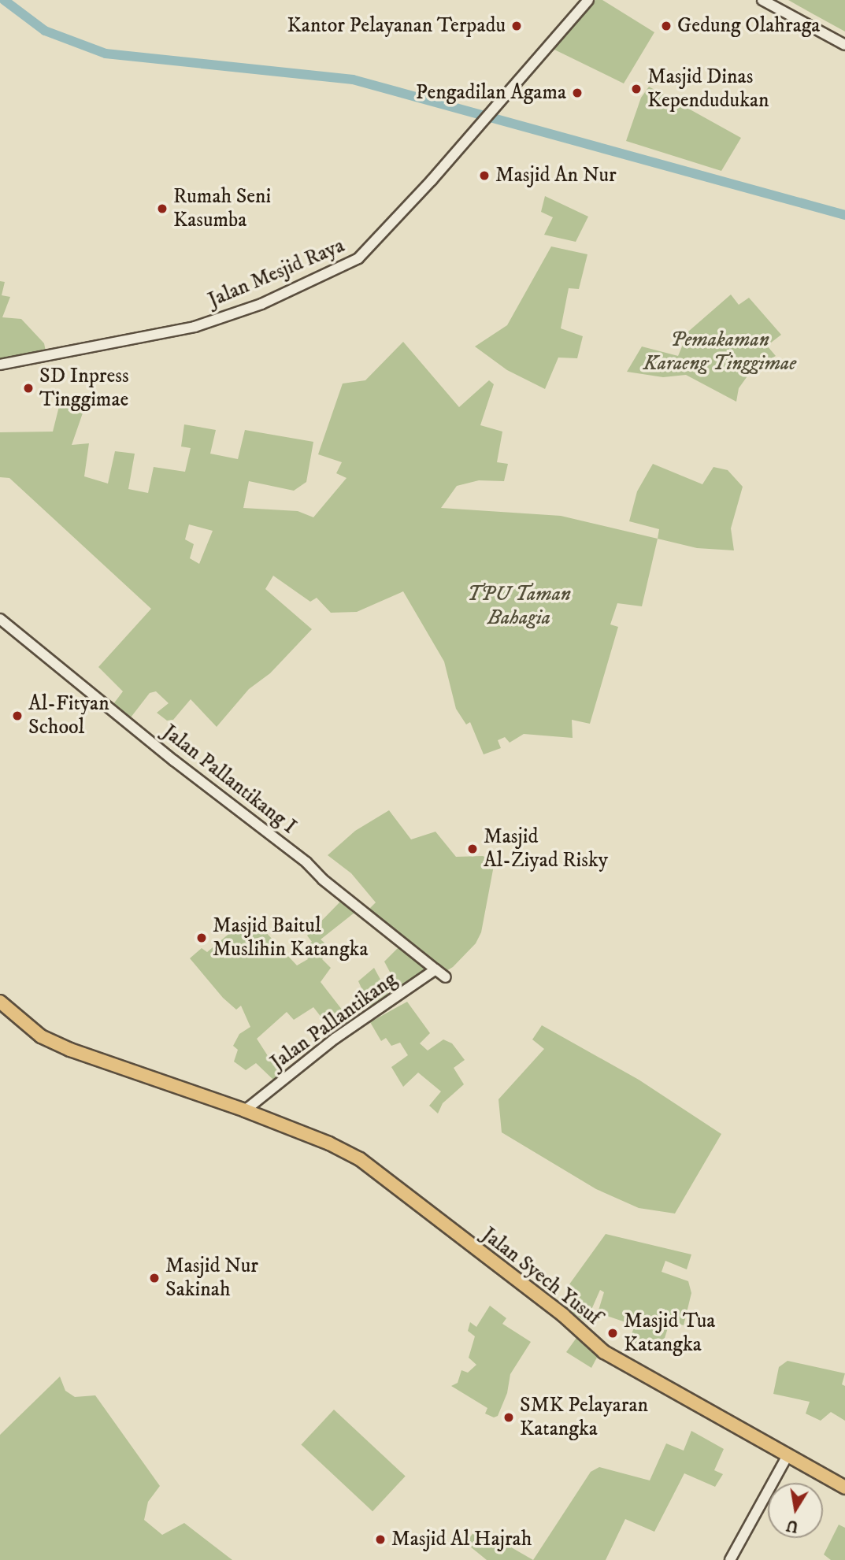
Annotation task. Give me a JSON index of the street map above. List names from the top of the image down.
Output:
{
  "streets": {
    "main road": ["Jalan Syech Yusuf"],
    "street": ["Jalan Mesjid Raya", "Jalan Pallantikang I", "Jalan Pallantikang"]
  },
  "crossings": [
    ["Jalan Pallantikang I", "Jalan Pallantikang"],
    ["Jalan Pallantikang", "Jalan Syech Yusuf"]
  ],
  "parks": ["Pemakaman Karaeng Tinggimae", "TPU Taman Bahagia"],
  "places": [
    "Kantor Pelayanan Terpadu",
    "Gedung Olahraga",
    "Masjid Dinas Kependudukan",
    "Pengadilan Agama",
    "Masjid An Nur",
    "Rumah Seni Kasumba",
    "SD Inpress Tinggimae",
    "Al-Fityan School",
    "Masjid Al-Ziyad Risky",
    "Masjid Baitul Muslihin Katangka",
    "Masjid Nur Sakinah",
    "Masjid Tua Katangka",
    "SMK Pelayaran Katangka",
    "Masjid Al Hajrah"
  ],
  "north": "bottom"
}
